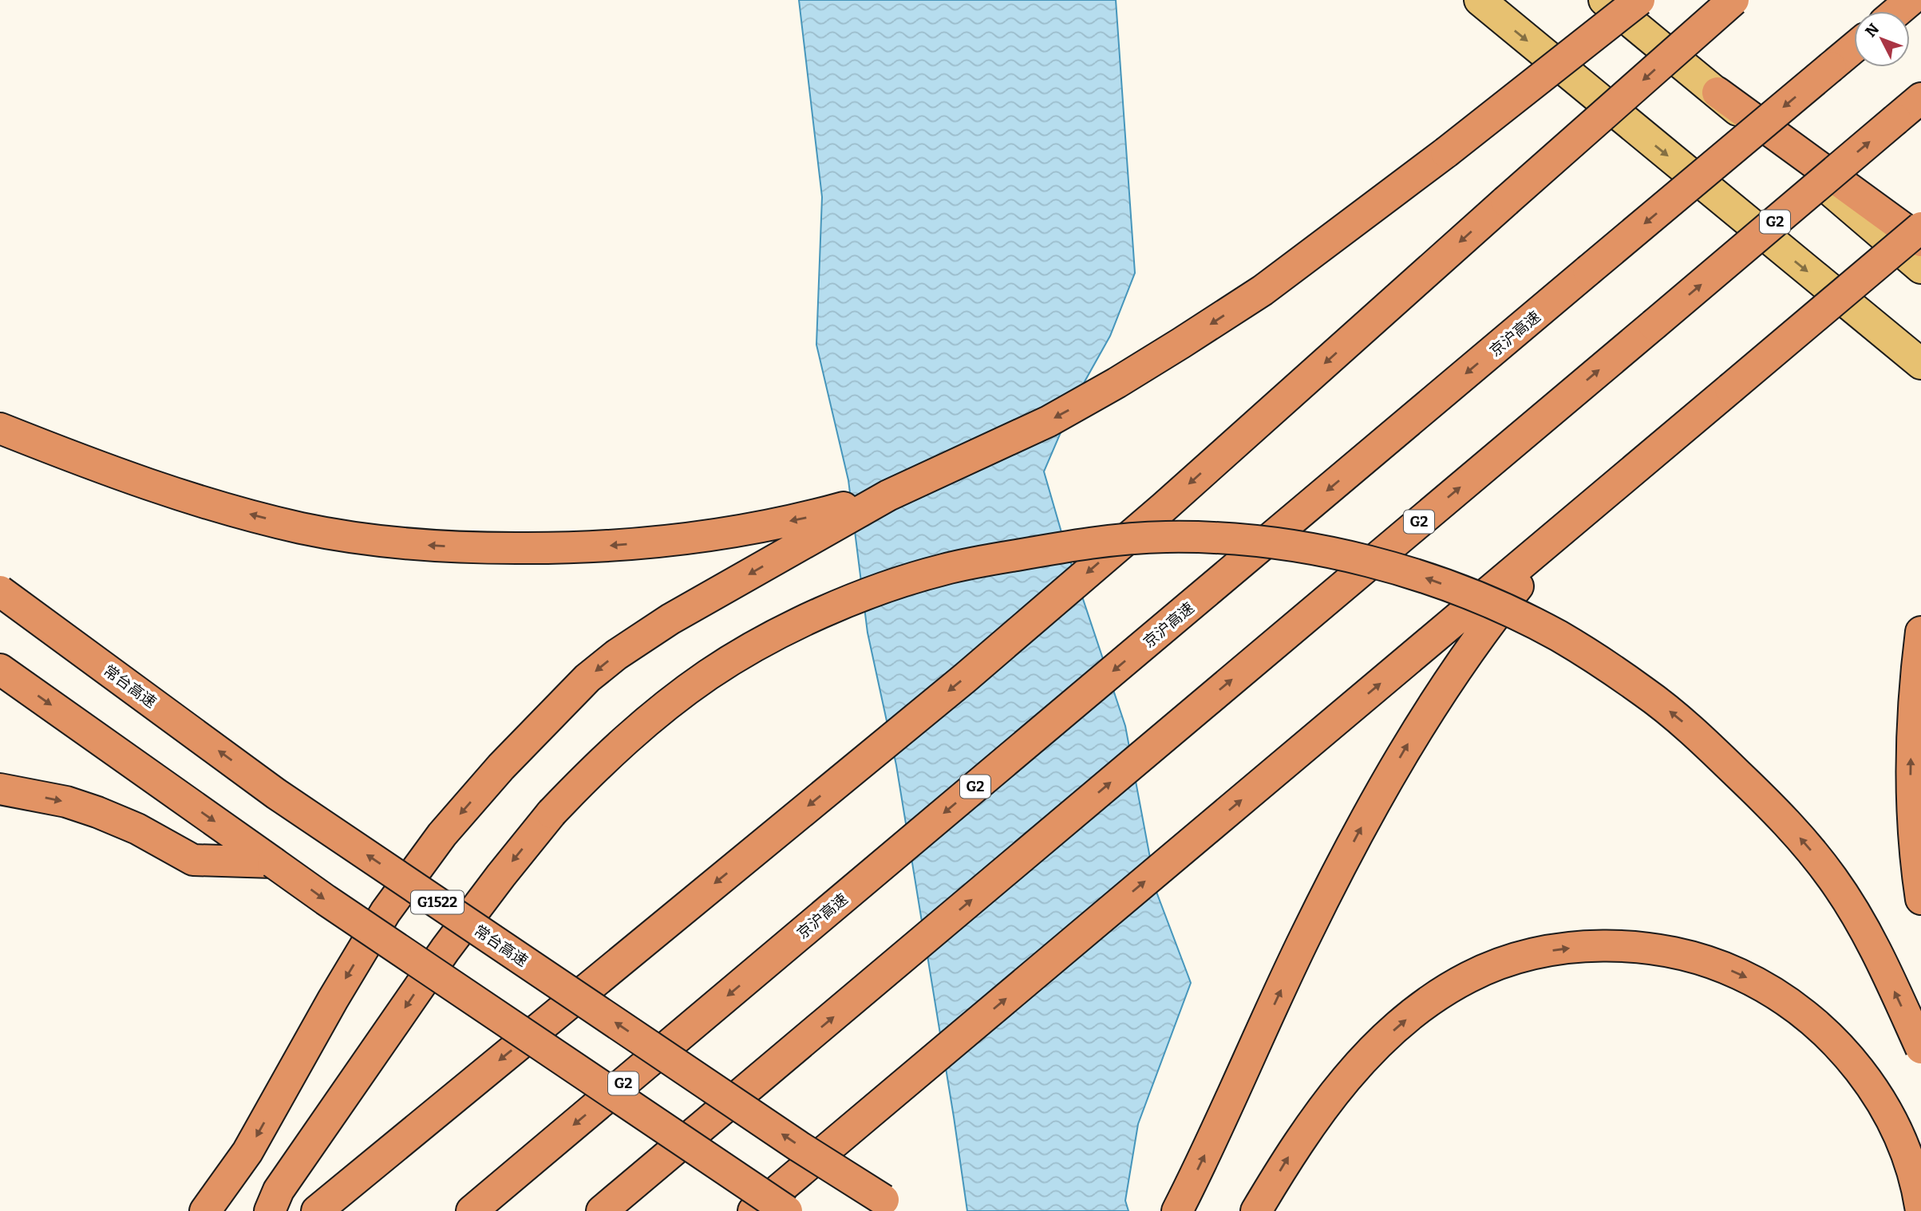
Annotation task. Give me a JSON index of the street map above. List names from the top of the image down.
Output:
{
  "streets": {
    "highway": [
      "G2",
      "京沪高速",
      "常台高速",
      "G1522"
    ]
  },
  "north": "top left"
}
